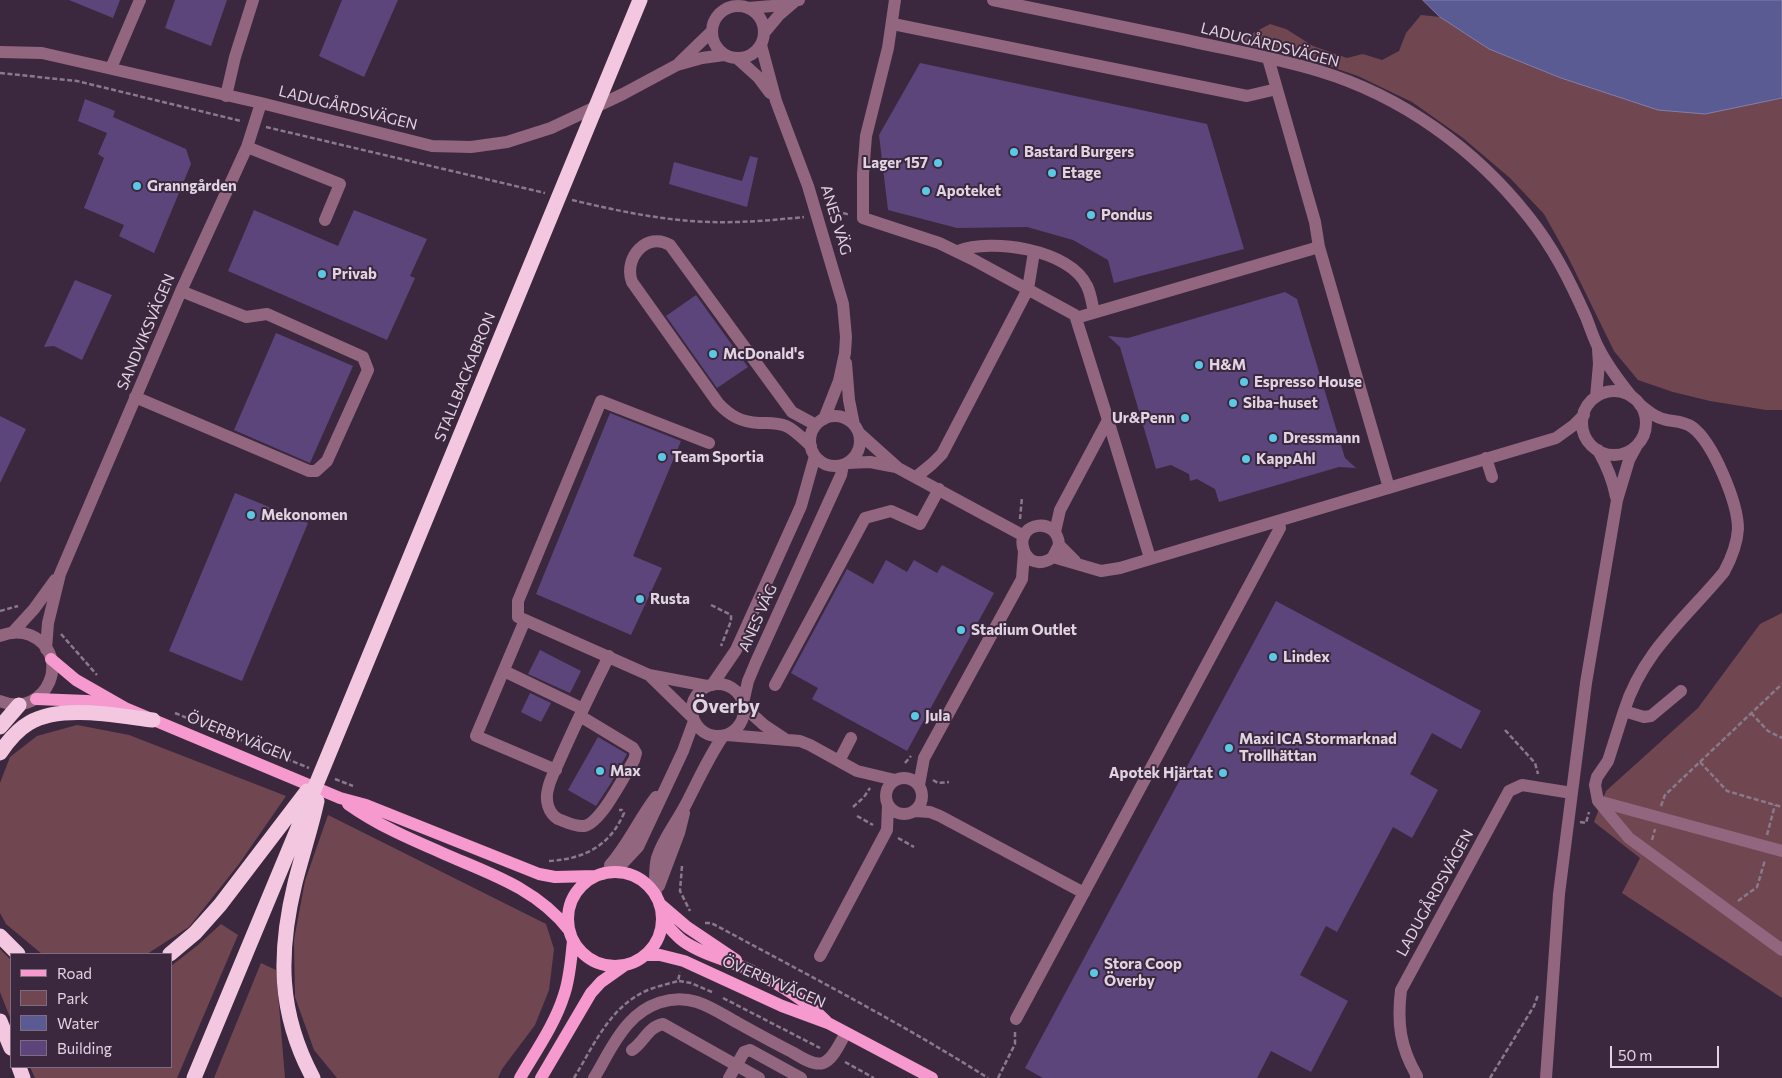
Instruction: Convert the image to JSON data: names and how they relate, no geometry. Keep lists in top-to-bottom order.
{
  "streets": {
    "highway": ["STALLBACKABRON"],
    "main road": ["ÖVERBYVÄGEN"],
    "street": ["LADUGÅRDSVÄGEN", "ANES VÄG", "SANDVIKSVÄGEN"]
  },
  "crossings": [
    ["LADUGÅRDSVÄGEN", "ANES VÄG"],
    ["LADUGÅRDSVÄGEN", "SANDVIKSVÄGEN"],
    ["SANDVIKSVÄGEN", "ÖVERBYVÄGEN"]
  ],
  "districts": ["Överby"],
  "places": [
    "Bastard Burgers",
    "Lager 157",
    "Etage",
    "Granngården",
    "Apoteket",
    "Pondus",
    "Privab",
    "McDonald's",
    "H&M",
    "Espresso House",
    "Siba-huset",
    "Ur&Penn",
    "Dressmann",
    "Team Sportia",
    "KappAhl",
    "Mekonomen",
    "Rusta",
    "Stadium Outlet",
    "Lindex",
    "Jula",
    "Maxi ICA Stormarknad Trollhättan",
    "Max",
    "Apotek Hjärtat",
    "Stora Coop Överby"
  ],
  "legend": [
    "Road",
    "Park",
    "Water",
    "Building"
  ],
  "scale_bar": "50 m"
}
